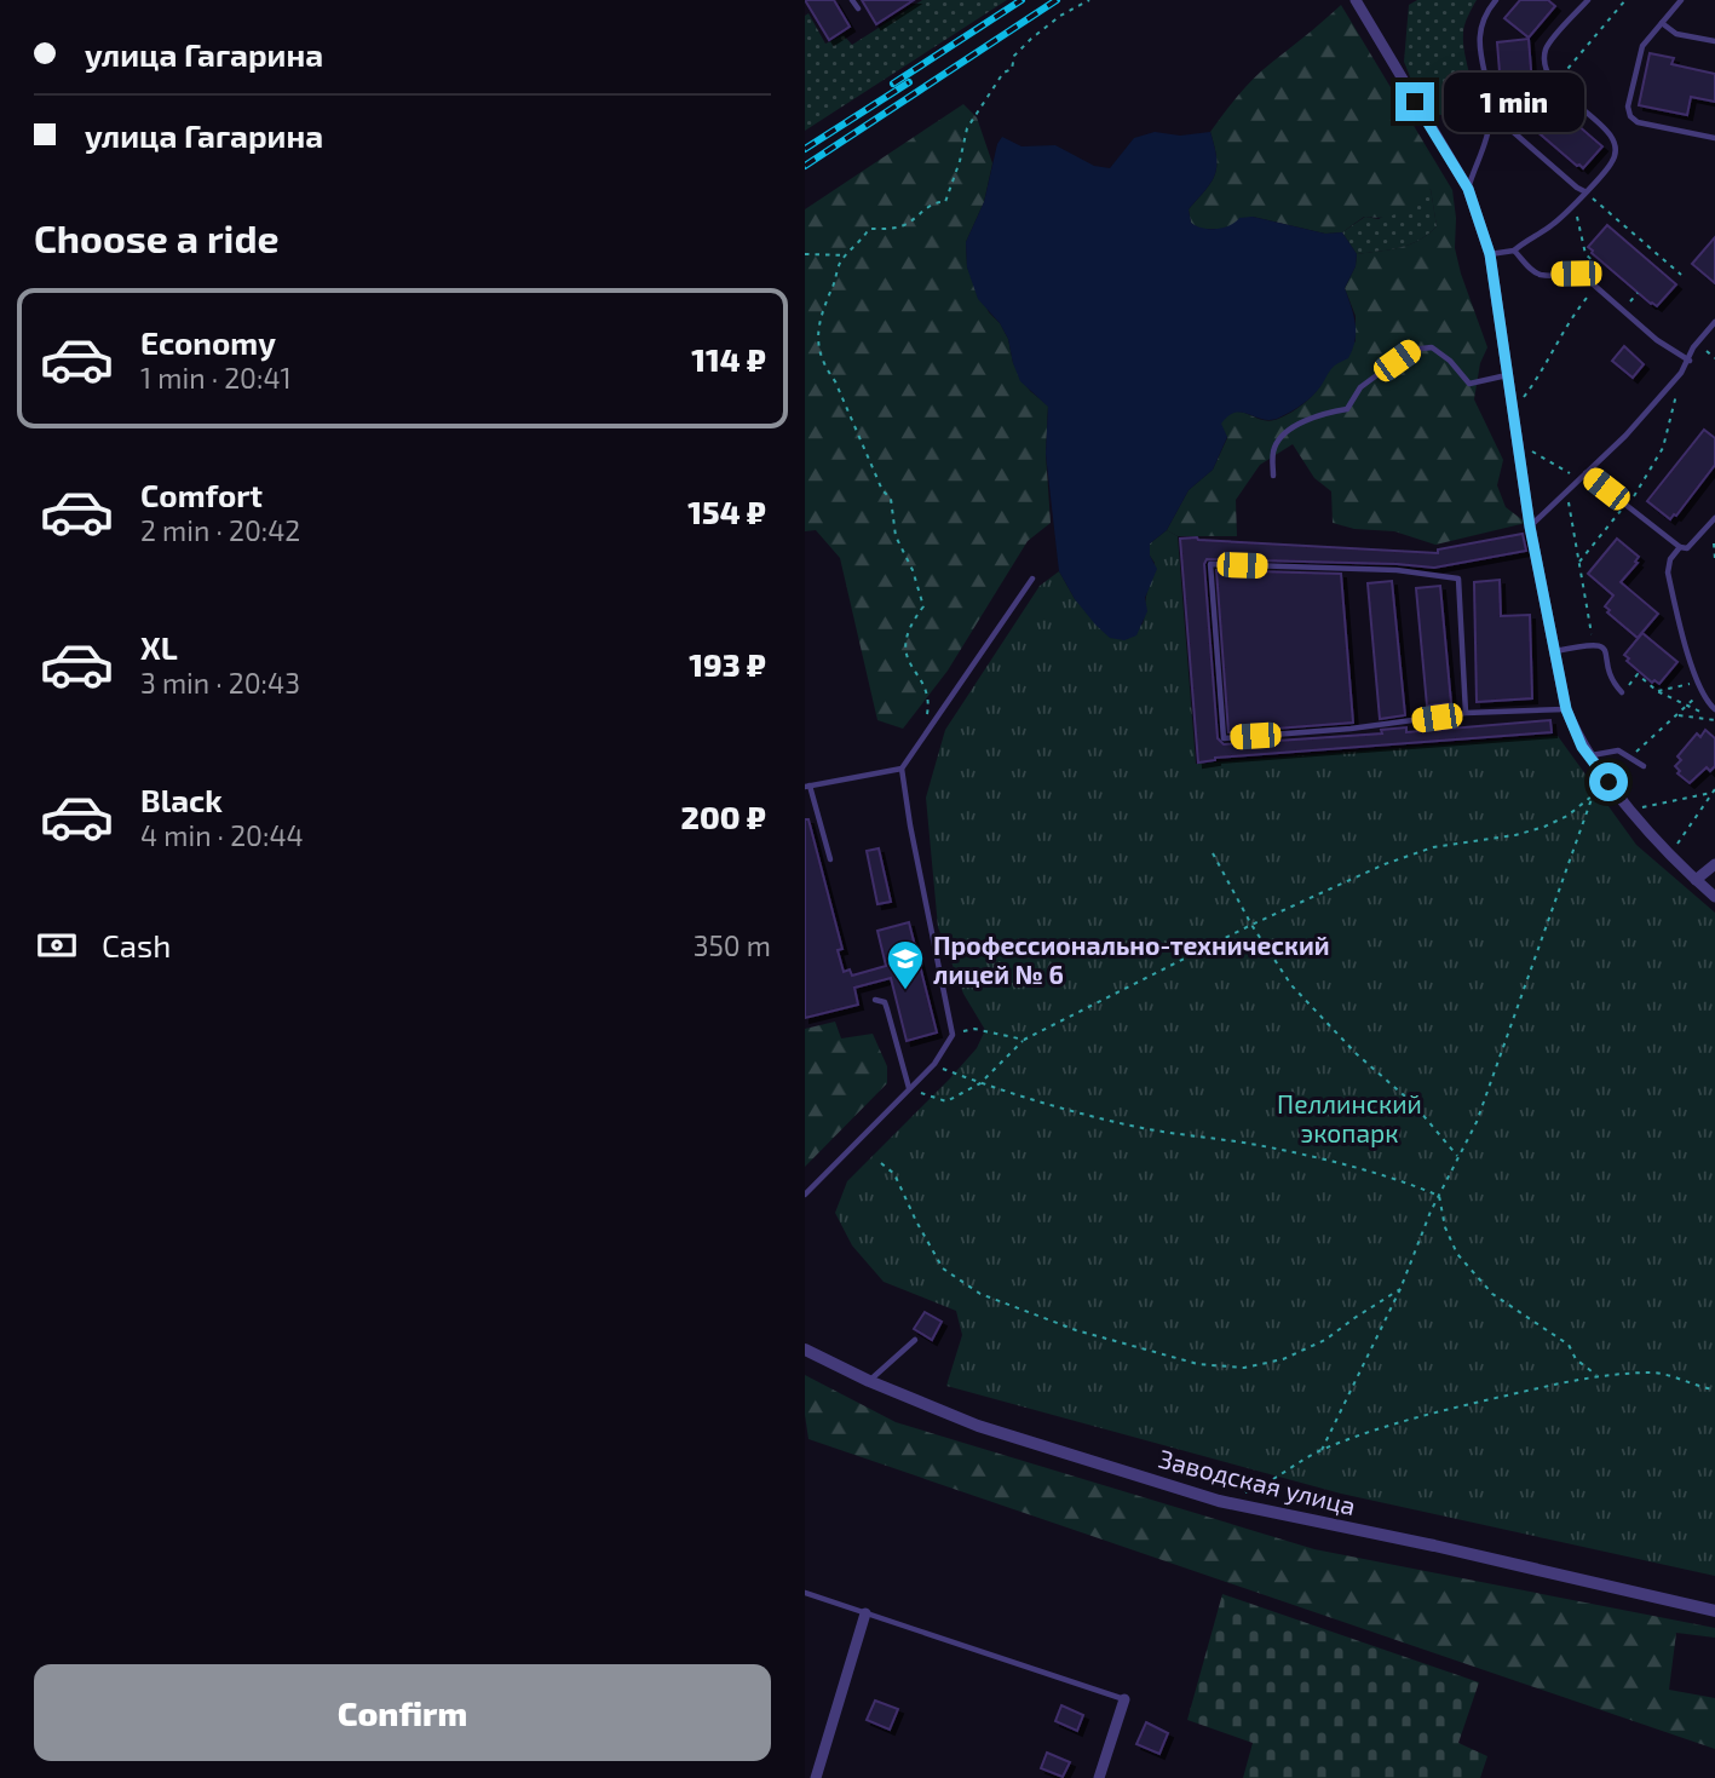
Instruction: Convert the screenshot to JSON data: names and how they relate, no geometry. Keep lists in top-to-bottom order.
{
  "streets": {
    "street": ["Заводская улица"]
  },
  "parks": ["Пеллинский экопарк"],
  "places": {
    "school or university": ["Профессионально-технический лицей № 6"]
  },
  "page": {
    "banner": ["улица Гагарина", "улица Гагарина"],
    "bubble": "1 min",
    "heading": "Choose a ride",
    "list": [
      {
        "name": "Economy",
        "note": "1 min · 20:41",
        "value": "114 ₽"
      },
      {
        "name": "Comfort",
        "note": "2 min · 20:42",
        "value": "154 ₽"
      },
      {
        "name": "XL",
        "note": "3 min · 20:43",
        "value": "193 ₽"
      },
      {
        "name": "Black",
        "note": "4 min · 20:44",
        "value": "200 ₽"
      }
    ],
    "pay": ["Cash", "350 m"],
    "buttons": "Confirm"
  }
}
